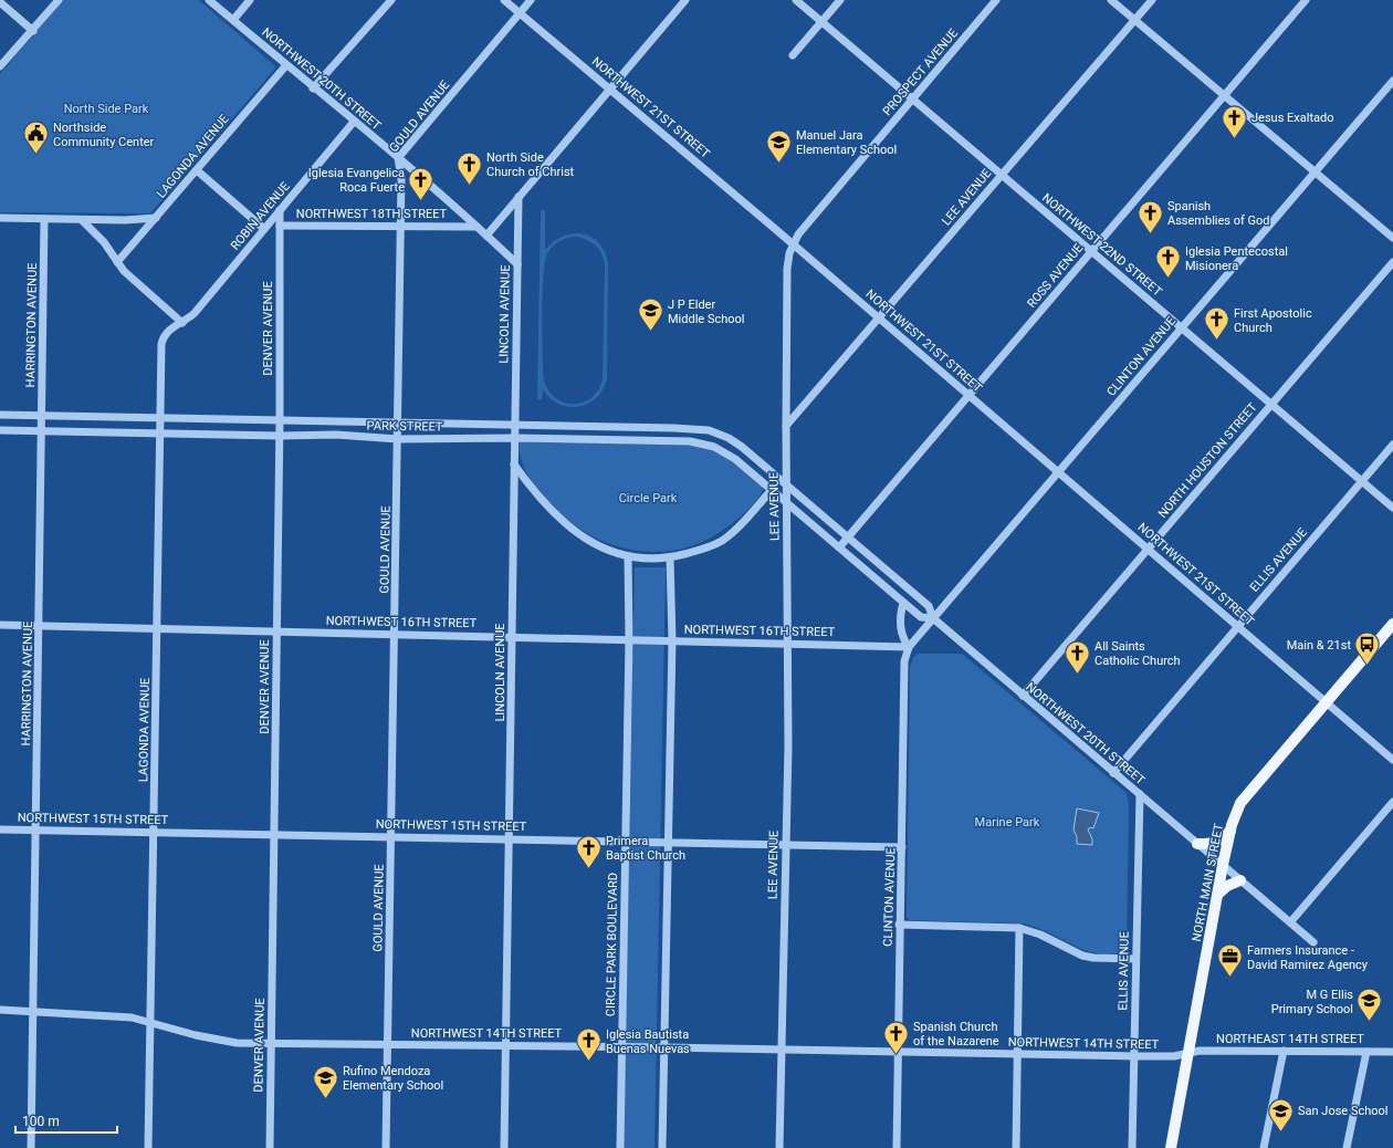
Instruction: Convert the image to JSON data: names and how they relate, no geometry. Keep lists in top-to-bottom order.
{
  "streets": {
    "main road": ["NORTH MAIN STREET"],
    "street": [
      "PROSPECT AVENUE",
      "NORTHWEST 20TH STREET",
      "NORTHWEST 21ST STREET",
      "GOULD AVENUE",
      "LAGONDA AVENUE",
      "LEE AVENUE",
      "NORTHWEST 18TH STREET",
      "ROBIN AVENUE",
      "NORTHWEST 22ND STREET",
      "ROSS AVENUE",
      "LINCOLN AVENUE",
      "HARRINGTON AVENUE",
      "DENVER AVENUE",
      "CLINTON AVENUE",
      "PARK STREET",
      "NORTH HOUSTON STREET",
      "ELLIS AVENUE",
      "NORTHWEST 16TH STREET",
      "NORTHWEST 15TH STREET",
      "CIRCLE PARK BOULEVARD",
      "NORTHWEST 14TH STREET",
      "NORTHEAST 14TH STREET"
    ]
  },
  "crossings": [
    ["PROSPECT AVENUE", "NORTHWEST 21ST STREET"],
    ["PROSPECT AVENUE", "LEE AVENUE"],
    ["PROSPECT AVENUE", "NORTHWEST 22ND STREET"],
    ["NORTHWEST 20TH STREET", "GOULD AVENUE"],
    ["NORTHWEST 20TH STREET", "LAGONDA AVENUE"],
    ["NORTHWEST 20TH STREET", "LEE AVENUE"],
    ["NORTHWEST 20TH STREET", "NORTHWEST 18TH STREET"],
    ["NORTHWEST 20TH STREET", "ROBIN AVENUE"],
    ["NORTHWEST 20TH STREET", "ROSS AVENUE"],
    ["NORTHWEST 20TH STREET", "LINCOLN AVENUE"],
    ["NORTHWEST 20TH STREET", "CLINTON AVENUE"],
    ["NORTHWEST 20TH STREET", "PARK STREET"],
    ["NORTHWEST 20TH STREET", "NORTH HOUSTON STREET"],
    ["NORTHWEST 20TH STREET", "ELLIS AVENUE"],
    ["NORTHWEST 20TH STREET", "NORTH MAIN STREET"],
    ["NORTHWEST 21ST STREET", "GOULD AVENUE"],
    ["NORTHWEST 21ST STREET", "LEE AVENUE"],
    ["NORTHWEST 21ST STREET", "ROSS AVENUE"],
    ["NORTHWEST 21ST STREET", "CLINTON AVENUE"],
    ["NORTHWEST 21ST STREET", "NORTH HOUSTON STREET"],
    ["NORTHWEST 21ST STREET", "ELLIS AVENUE"],
    ["NORTHWEST 21ST STREET", "NORTH MAIN STREET"],
    ["GOULD AVENUE", "NORTHWEST 18TH STREET"],
    ["GOULD AVENUE", "PARK STREET"],
    ["GOULD AVENUE", "NORTHWEST 16TH STREET"],
    ["GOULD AVENUE", "NORTHWEST 15TH STREET"],
    ["GOULD AVENUE", "NORTHWEST 14TH STREET"],
    ["LAGONDA AVENUE", "ROBIN AVENUE"],
    ["LAGONDA AVENUE", "PARK STREET"],
    ["LAGONDA AVENUE", "NORTHWEST 16TH STREET"],
    ["LAGONDA AVENUE", "NORTHWEST 15TH STREET"],
    ["LAGONDA AVENUE", "NORTHWEST 14TH STREET"],
    ["LEE AVENUE", "NORTHWEST 22ND STREET"],
    ["LEE AVENUE", "PARK STREET"],
    ["LEE AVENUE", "NORTHWEST 16TH STREET"],
    ["LEE AVENUE", "NORTHWEST 15TH STREET"],
    ["LEE AVENUE", "NORTHWEST 14TH STREET"],
    ["NORTHWEST 18TH STREET", "ROBIN AVENUE"],
    ["NORTHWEST 18TH STREET", "DENVER AVENUE"],
    ["NORTHWEST 22ND STREET", "ROSS AVENUE"],
    ["NORTHWEST 22ND STREET", "CLINTON AVENUE"],
    ["NORTHWEST 22ND STREET", "NORTH HOUSTON STREET"],
    ["NORTHWEST 22ND STREET", "ELLIS AVENUE"],
    ["LINCOLN AVENUE", "PARK STREET"],
    ["LINCOLN AVENUE", "NORTHWEST 16TH STREET"],
    ["LINCOLN AVENUE", "NORTHWEST 15TH STREET"],
    ["LINCOLN AVENUE", "NORTHWEST 14TH STREET"],
    ["HARRINGTON AVENUE", "PARK STREET"],
    ["HARRINGTON AVENUE", "NORTHWEST 16TH STREET"],
    ["HARRINGTON AVENUE", "NORTHWEST 15TH STREET"],
    ["HARRINGTON AVENUE", "NORTHWEST 14TH STREET"],
    ["DENVER AVENUE", "PARK STREET"],
    ["DENVER AVENUE", "NORTHWEST 16TH STREET"],
    ["DENVER AVENUE", "NORTHWEST 15TH STREET"],
    ["DENVER AVENUE", "NORTHWEST 14TH STREET"],
    ["CLINTON AVENUE", "NORTHWEST 16TH STREET"],
    ["CLINTON AVENUE", "NORTHWEST 15TH STREET"],
    ["CLINTON AVENUE", "NORTHWEST 14TH STREET"],
    ["ELLIS AVENUE", "NORTHWEST 14TH STREET"],
    ["NORTHWEST 16TH STREET", "CIRCLE PARK BOULEVARD"],
    ["NORTHWEST 15TH STREET", "CIRCLE PARK BOULEVARD"],
    ["NORTH MAIN STREET", "NORTHWEST 14TH STREET"],
    ["NORTH MAIN STREET", "NORTHEAST 14TH STREET"],
    ["CIRCLE PARK BOULEVARD", "NORTHWEST 14TH STREET"],
    ["NORTHWEST 14TH STREET", "NORTHEAST 14TH STREET"]
  ],
  "parks": ["North Side Park", "Circle Park", "Marine Park"],
  "places": {
    "church": [
      "Jesus Exaltado",
      "North Side Church of Christ",
      "Iglesia Evangelica Roca Fuerte",
      "Spanish Assemblies of God",
      "Iglesia Pentecostal Misionera",
      "First Apostolic Church",
      "All Saints Catholic Church",
      "Primera Baptist Church",
      "Spanish Church of the Nazarene",
      "Iglesia Bautista Buenas Nuevas"
    ],
    "public building": ["Northside Community Center"],
    "school or university": [
      "Manuel Jara Elementary School",
      "J P Elder Middle School",
      "M G Ellis Primary School",
      "Rufino Mendoza Elementary School",
      "San Jose School"
    ],
    "bus stop": ["Main & 21st"],
    "office": ["Farmers Insurance - David Ramirez Agency"]
  },
  "scale_bar": "100 m"
}
